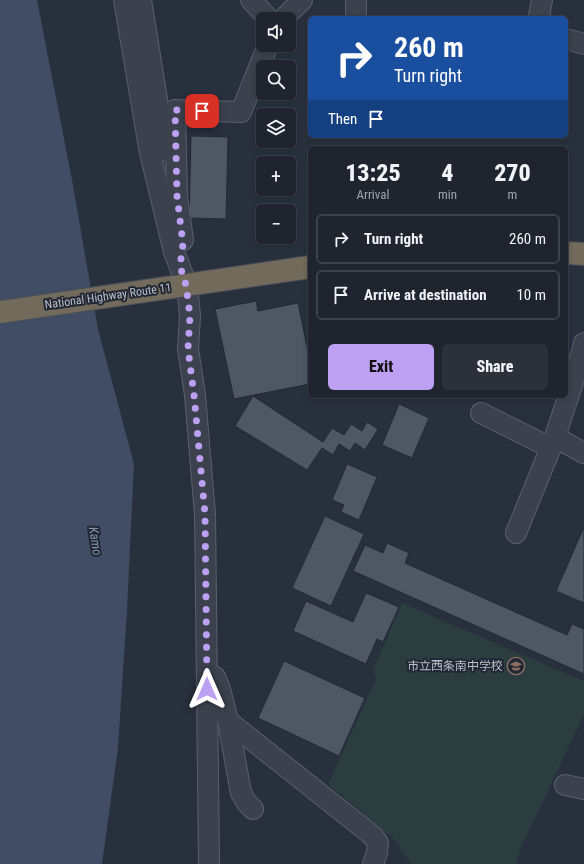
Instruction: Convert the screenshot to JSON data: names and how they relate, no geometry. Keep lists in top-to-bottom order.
{
  "streets": {
    "highway": ["National Highway Route 11"]
  },
  "water": ["Kamo"],
  "places": {
    "school or university": ["市立西条南中学校"]
  },
  "page": {
    "map_buttons": ["+", "−"],
    "turn": ["260 m", "Turn right"],
    "then": "Then",
    "eta": [
      "13:25",
      "Arrival",
      "4",
      "min",
      "270",
      "m"
    ],
    "list": [
      {
        "name": "Turn right",
        "value": "260 m"
      },
      {
        "name": "Arrive at destination",
        "value": "10 m"
      }
    ],
    "buttons": ["Exit", "Share"]
  }
}
